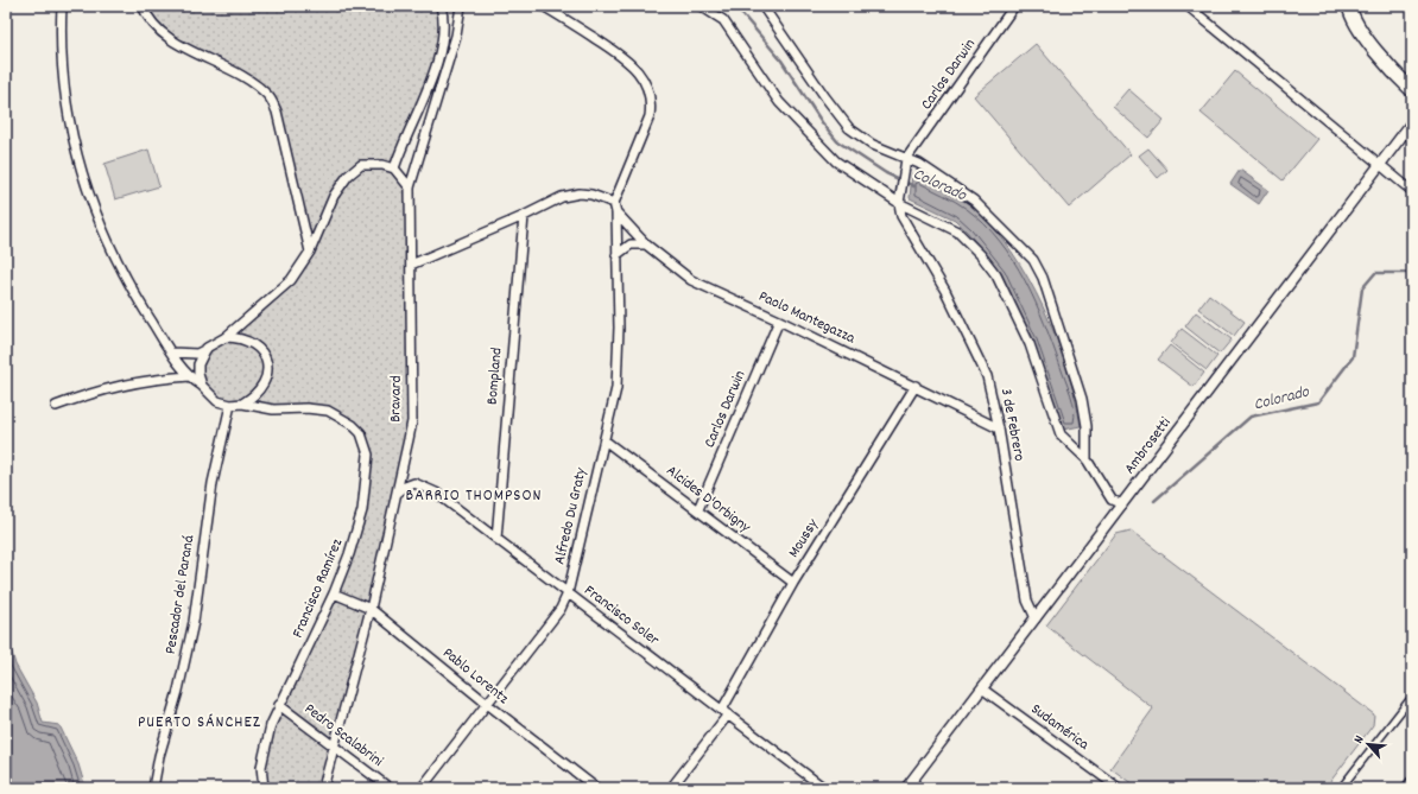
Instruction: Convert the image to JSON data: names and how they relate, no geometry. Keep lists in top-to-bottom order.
{
  "streets": {
    "street": [
      "Carlos Darwin",
      "Paolo Mantegazza",
      "Bompland",
      "Bravard",
      "3 de Febrero",
      "Ambrosetti",
      "Alcides D'Orbigny",
      "Alfredo Du Graty",
      "Moussy",
      "Francisco Ramírez",
      "Pescador del Paraná",
      "Francisco Soler",
      "Pablo Lorentz",
      "Sudamérica",
      "Pedro Scalabrini"
    ]
  },
  "crossings": [
    ["Carlos Darwin", "Paolo Mantegazza"],
    ["Carlos Darwin", "Alcides D'Orbigny"],
    ["Paolo Mantegazza", "3 de Febrero"],
    ["Paolo Mantegazza", "Alfredo Du Graty"],
    ["Paolo Mantegazza", "Moussy"],
    ["Bompland", "Francisco Soler"],
    ["Bravard", "Francisco Soler"],
    ["Bravard", "Pablo Lorentz"],
    ["Bravard", "Pedro Scalabrini"],
    ["3 de Febrero", "Ambrosetti"],
    ["Ambrosetti", "Sudamérica"],
    ["Alcides D'Orbigny", "Alfredo Du Graty"],
    ["Alcides D'Orbigny", "Moussy"],
    ["Alfredo Du Graty", "Francisco Soler"],
    ["Alfredo Du Graty", "Pablo Lorentz"],
    ["Moussy", "Francisco Soler"],
    ["Francisco Ramírez", "Pescador del Paraná"],
    ["Francisco Ramírez", "Pablo Lorentz"],
    ["Francisco Ramírez", "Pedro Scalabrini"]
  ],
  "districts": ["BARRIO THOMPSON", "PUERTO SÁNCHEZ"],
  "water": ["Colorado"],
  "north": "top left"
}
